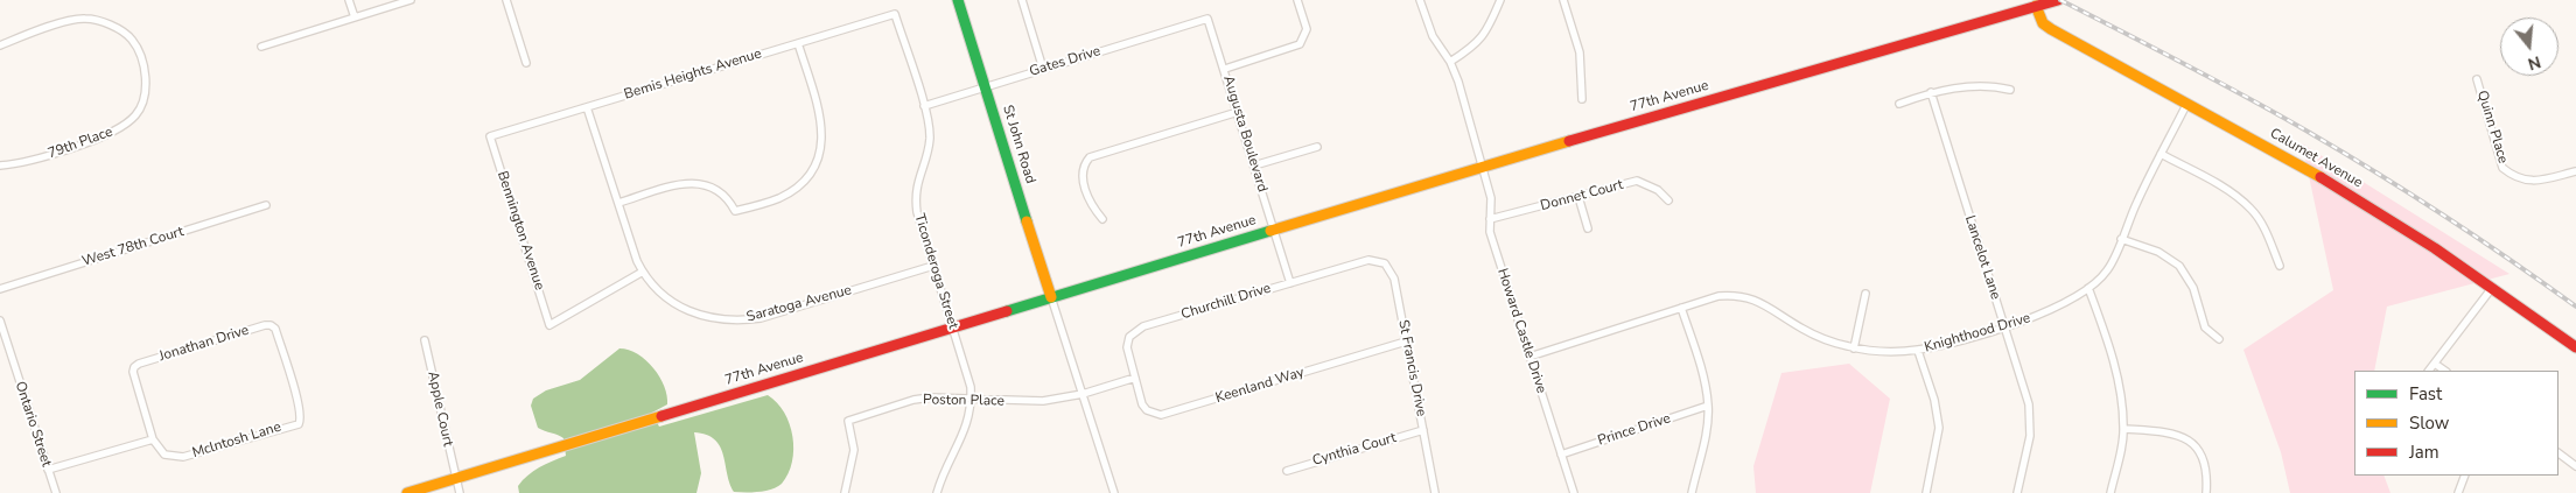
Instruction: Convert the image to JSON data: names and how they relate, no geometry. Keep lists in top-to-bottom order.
{
  "streets": {
    "street": [
      "Gates Drive",
      "Bemis Heights Avenue",
      "77th Avenue",
      "Quinn Place",
      "Augusta Boulevard",
      "79th Place",
      "St John Road",
      "Calumet Avenue",
      "Donnet Court",
      "Bennington Avenue",
      "West 78th Court",
      "Lancelot Lane",
      "Ticonderoga Street",
      "Churchill Drive",
      "Saratoga Avenue",
      "Howard Castle Drive",
      "Knighthood Drive",
      "Jonathan Drive",
      "St Francis Drive",
      "Keenland Way",
      "Poston Place",
      "Apple Court",
      "Ontario Street",
      "Prince Drive",
      "Mclntosh Lane",
      "Cynthia Court"
    ]
  },
  "crossings": [
    ["Gates Drive", "Augusta Boulevard"],
    ["Gates Drive", "St John Road"],
    ["Gates Drive", "Ticonderoga Street"],
    ["Bemis Heights Avenue", "Bennington Avenue"],
    ["Bemis Heights Avenue", "Ticonderoga Street"],
    ["Bemis Heights Avenue", "Saratoga Avenue"],
    ["77th Avenue", "Augusta Boulevard"],
    ["77th Avenue", "St John Road"],
    ["77th Avenue", "Calumet Avenue"],
    ["77th Avenue", "Ticonderoga Street"],
    ["77th Avenue", "Howard Castle Drive"],
    ["77th Avenue", "Apple Court"],
    ["Augusta Boulevard", "Churchill Drive"],
    ["Calumet Avenue", "Knighthood Drive"],
    ["Donnet Court", "Howard Castle Drive"],
    ["Bennington Avenue", "Saratoga Avenue"],
    ["Lancelot Lane", "Knighthood Drive"],
    ["Ticonderoga Street", "Saratoga Avenue"],
    ["Ticonderoga Street", "Poston Place"],
    ["Churchill Drive", "St Francis Drive"],
    ["Churchill Drive", "Keenland Way"],
    ["Churchill Drive", "Poston Place"],
    ["Howard Castle Drive", "Knighthood Drive"],
    ["Howard Castle Drive", "Prince Drive"],
    ["Jonathan Drive", "Mclntosh Lane"],
    ["St Francis Drive", "Keenland Way"],
    ["St Francis Drive", "Cynthia Court"],
    ["Keenland Way", "Poston Place"]
  ],
  "legend": ["Fast", "Slow", "Jam"],
  "north": "bottom"
}
